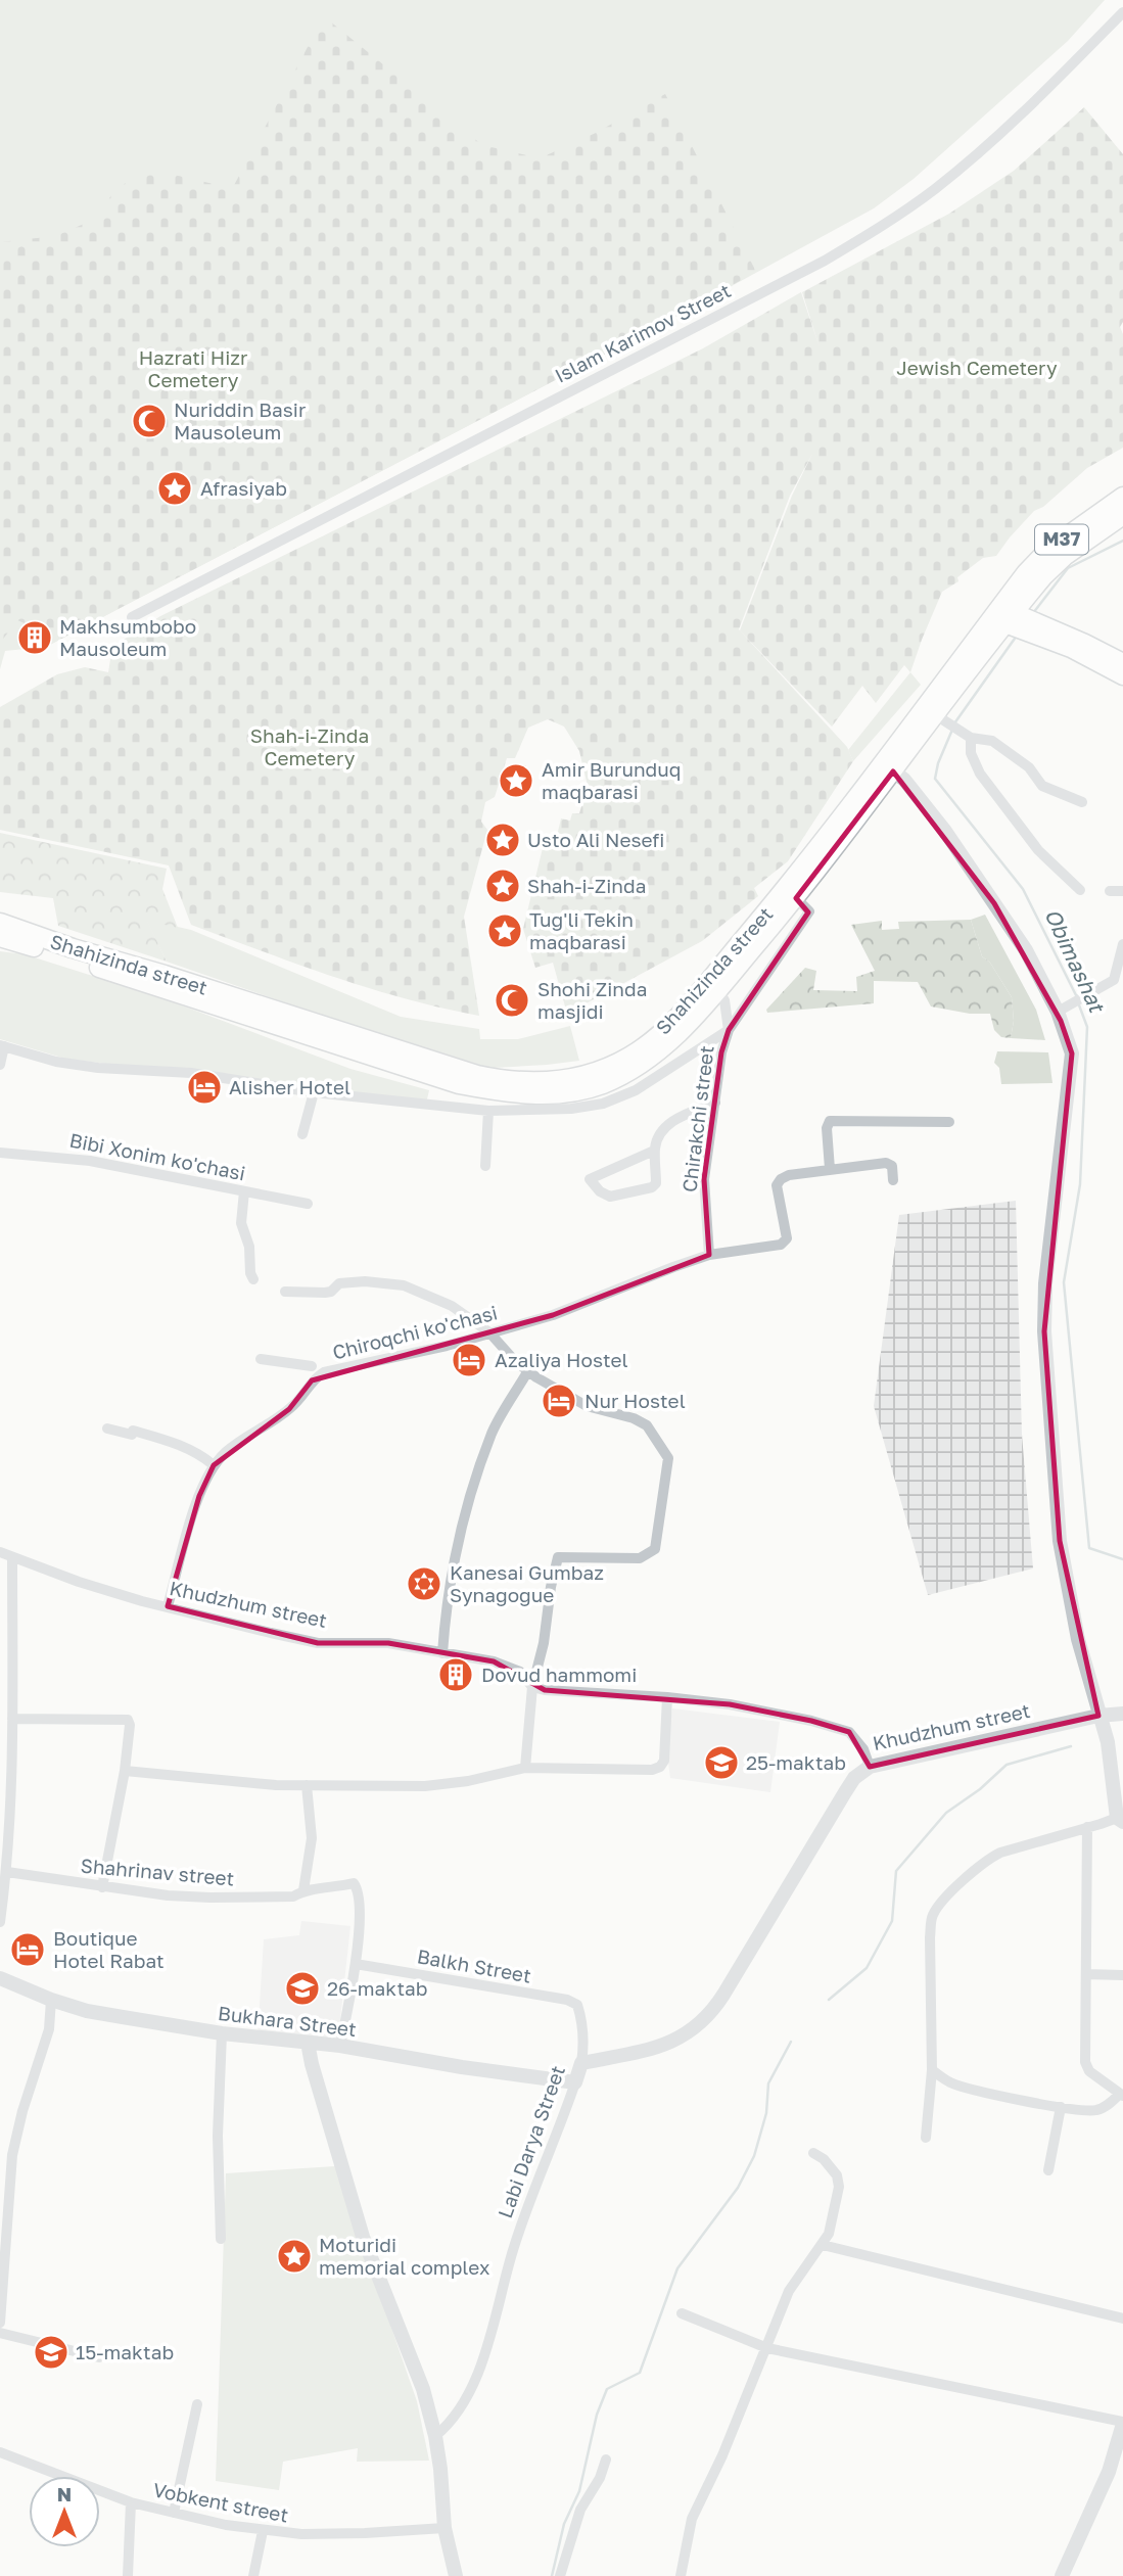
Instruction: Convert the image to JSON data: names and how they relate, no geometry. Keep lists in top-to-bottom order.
{
  "streets": {
    "main road": ["M37", "Shahizinda street"],
    "street": [
      "Islam Karimov Street",
      "Chirakchi street",
      "Bibi Xonim ko'chasi",
      "Chiroqchi ko'chasi",
      "Khudzhum street",
      "Shahrinav street",
      "Balkh Street",
      "Bukhara Street",
      "Labi Darya Street",
      "Vobkent street"
    ]
  },
  "crossings": [
    ["M37", "Shahizinda street"],
    ["Shahizinda street", "Chirakchi street"],
    ["Chirakchi street", "Chiroqchi ko'chasi"],
    ["Chiroqchi ko'chasi", "Khudzhum street"],
    ["Khudzhum street", "Labi Darya Street"],
    ["Shahrinav street", "Balkh Street"],
    ["Shahrinav street", "Bukhara Street"],
    ["Balkh Street", "Labi Darya Street"],
    ["Bukhara Street", "Labi Darya Street"]
  ],
  "water": ["Obimashat"],
  "parks": ["Hazrati Hizr Cemetery", "Jewish Cemetery", "Shah-i-Zinda Cemetery"],
  "places": {
    "mosque": ["Nuriddin Basir Mausoleum", "Shohi Zinda masjidi"],
    "place": [
      "Afrasiyab",
      "Amir Burunduq maqbarasi",
      "Usto Ali Nesefi",
      "Shah-i-Zinda",
      "Tug'li Tekin maqbarasi",
      "Moturidi memorial complex"
    ],
    "building": ["Makhsumbobo Mausoleum", "Dovud hammomi"],
    "hotel": [
      "Alisher Hotel",
      "Azaliya Hostel",
      "Nur Hostel",
      "Boutique Hotel Rabat"
    ],
    "synagogue": ["Kanesai Gumbaz Synagogue"],
    "school or university": ["25-maktab", "26-maktab", "15-maktab"]
  },
  "north": "top"
}
